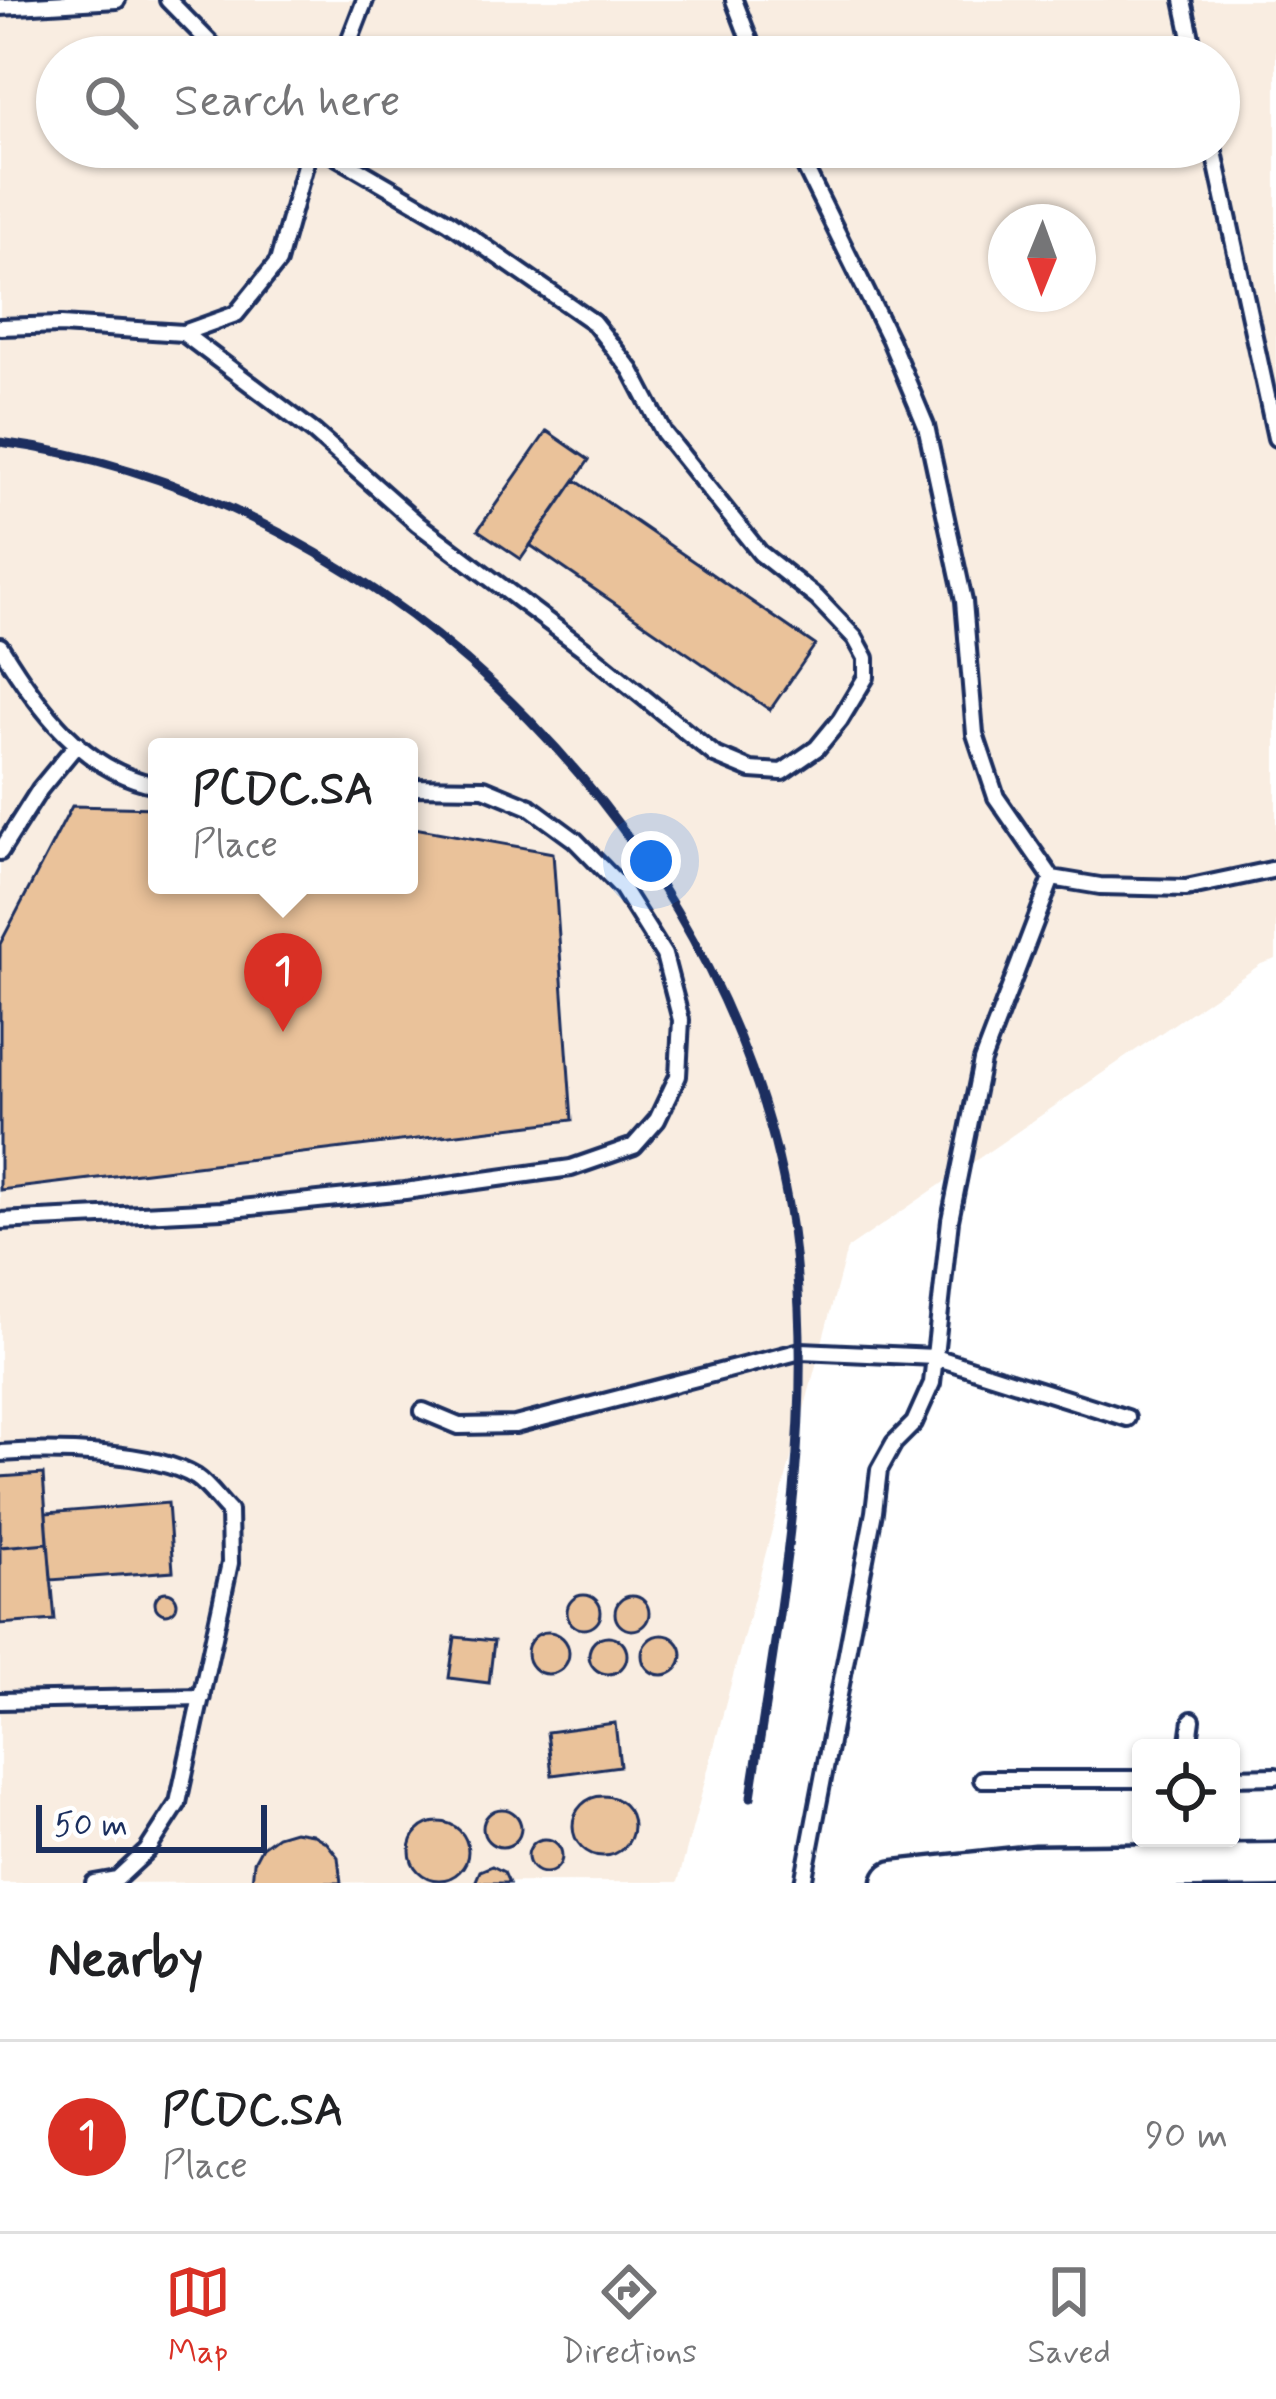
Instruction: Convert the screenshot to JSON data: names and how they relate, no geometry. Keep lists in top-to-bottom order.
{
  "scale_bar": "50 m",
  "north": "bottom",
  "page": {
    "search": "Search here",
    "popup": ["PCDC.SA", "Place"],
    "pins": "1",
    "scale": "50 m",
    "heading": "Nearby",
    "list": [
      {
        "mark": "1",
        "name": "PCDC.SA",
        "note": "Place",
        "value": "90 m"
      }
    ],
    "nav": ["Map", "Directions", "Saved"]
  }
}
